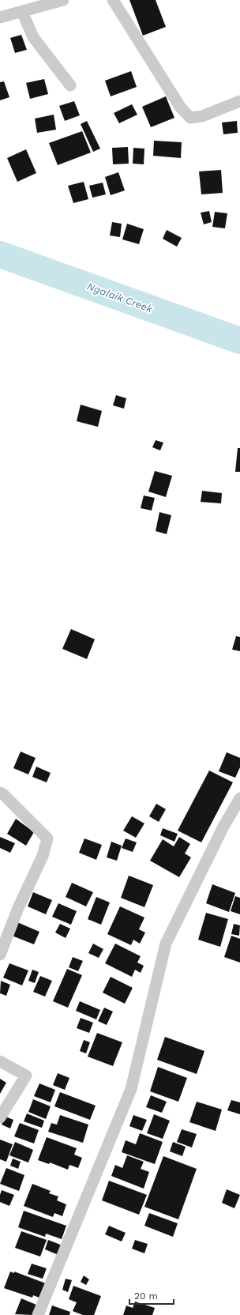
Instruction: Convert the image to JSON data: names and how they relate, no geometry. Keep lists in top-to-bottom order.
{
  "water": ["Ngalaik Creek"],
  "scale_bar": "20 m"
}
